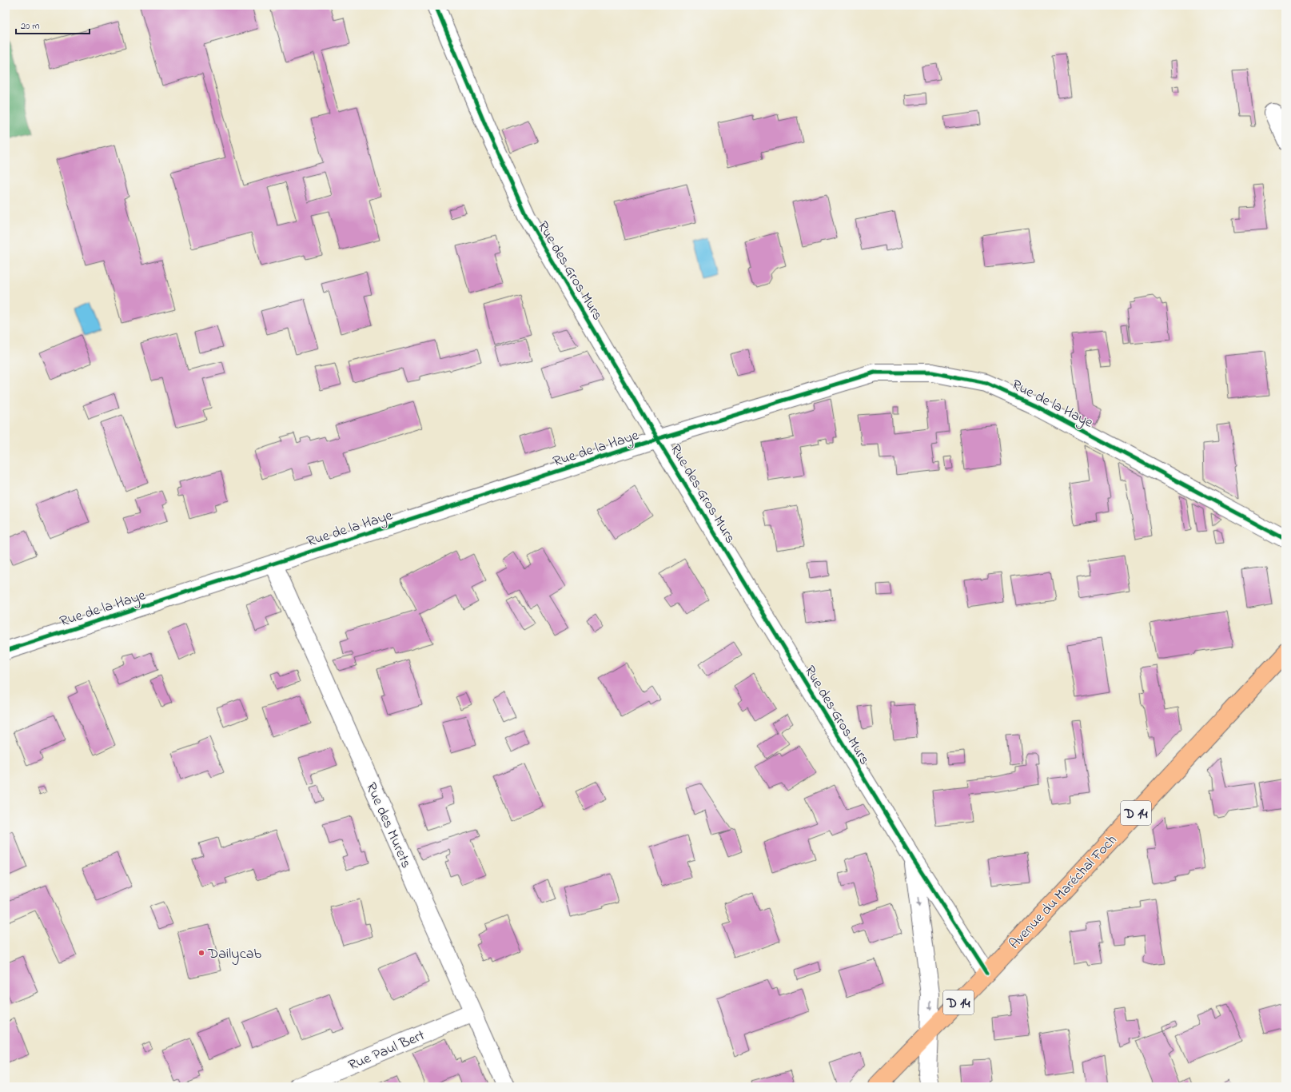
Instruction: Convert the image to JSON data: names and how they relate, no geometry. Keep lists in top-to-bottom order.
{
  "streets": {
    "main road": ["D 14", "Avenue du Maréchal Foch"],
    "street": [
      "Rue des Gros Murs",
      "Rue de la Haye",
      "Rue des Murets",
      "Rue Paul Bert"
    ]
  },
  "crossings": [
    ["Rue des Gros Murs", "Rue de la Haye"],
    ["Rue des Gros Murs", "Avenue du Maréchal Foch"],
    ["Rue de la Haye", "Rue des Murets"],
    ["Rue des Murets", "Rue Paul Bert"]
  ],
  "places": ["Dailycab"],
  "scale_bar": "20 m"
}
